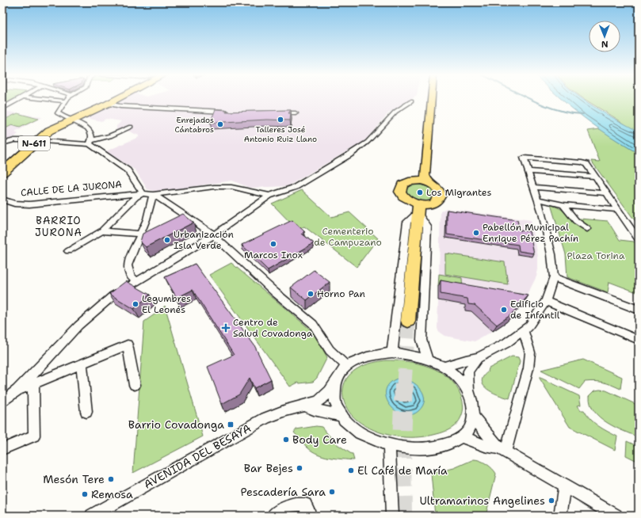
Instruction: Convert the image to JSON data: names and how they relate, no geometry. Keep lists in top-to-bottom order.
{
  "streets": {
    "highway": ["N-611"],
    "street": ["CALLE DE LA JURONA", "AVENIDA DEL BESAYA"]
  },
  "districts": ["BARRIO JURONA"],
  "parks": ["Cementerio de Campuzano", "Plaza Torina"],
  "places": {
    "other": [
      "Talleres José Antonio Ruiz Llano",
      "Enrejados Cántabros",
      "Los Migrantes",
      "Pabellón Municipal Enrique Pérez Pachín",
      "Urbanización Isla Verde",
      "Marcos Inox",
      "Horno Pan",
      "Legumbres El Leonés",
      "Edificio de Infantil",
      "Body Care",
      "Bar Bejes",
      "El Café de María",
      "Mesón Tere",
      "Pescadería Sara",
      "Remosa",
      "Ultramarinos Angelines"
    ],
    "health": ["Centro de Salud Covadonga"],
    "transit": ["Barrio Covadonga"]
  },
  "north": "bottom"
}
